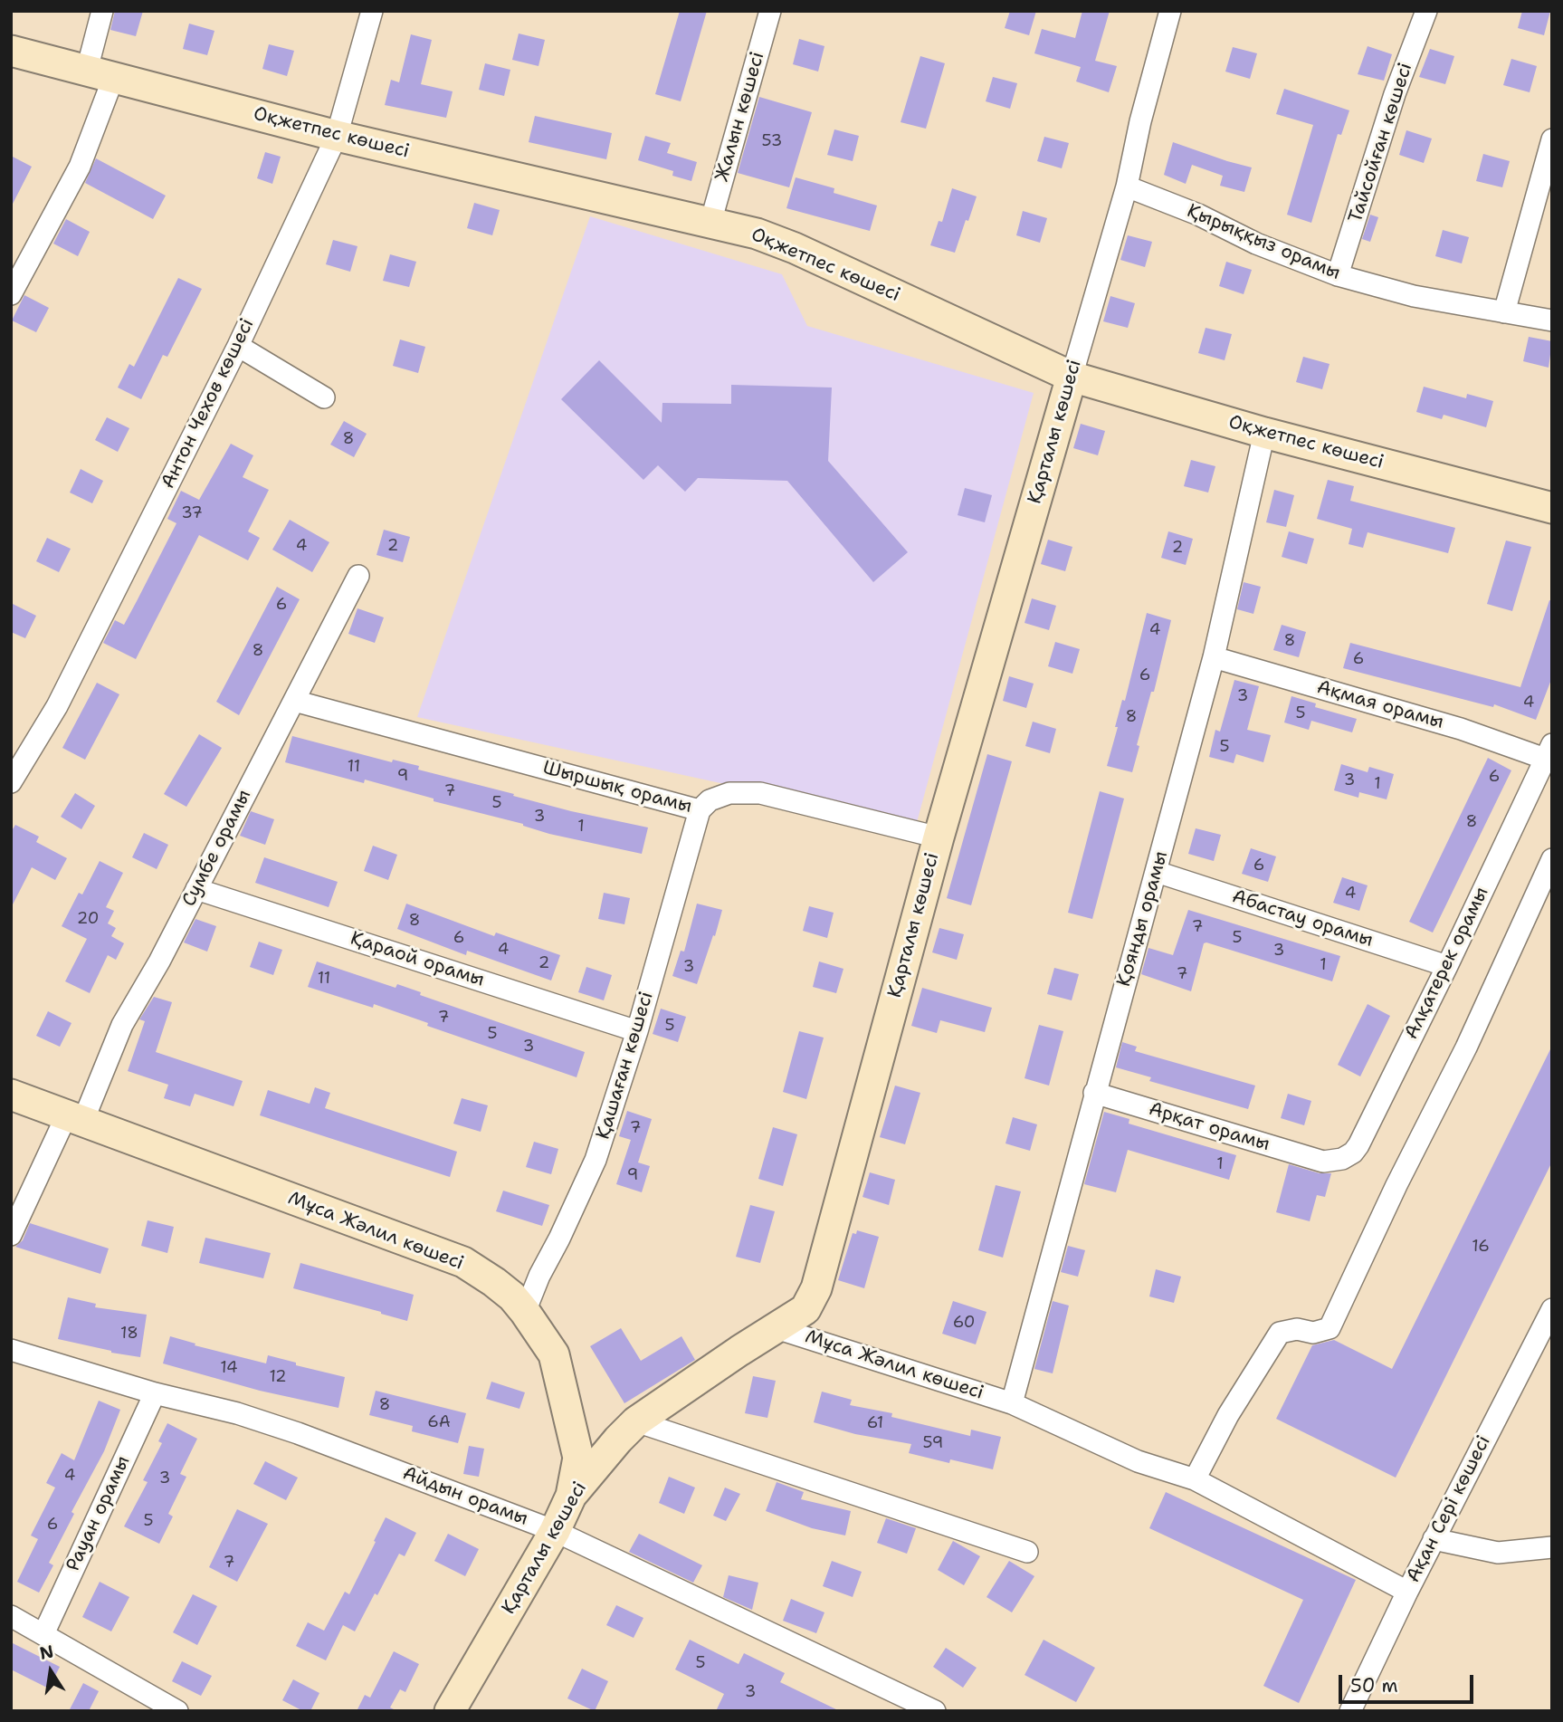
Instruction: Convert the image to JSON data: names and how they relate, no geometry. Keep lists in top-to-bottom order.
{
  "streets": {
    "street": [
      "Жалын көшесі",
      "Оқжетпес көшесі",
      "Тайсойған көшесі",
      "Қырыққыз орамы",
      "Антон Чехов көшесі",
      "Қарталы көшесі",
      "Ақмая орамы",
      "Шыршық орамы",
      "Сумбе орамы",
      "Қоянды орамы",
      "Абастау орамы",
      "Қараой орамы",
      "Алқатерек орамы",
      "Қашаған көшесі",
      "Арқат орамы",
      "Мұса Жәлил көшесі",
      "Айдын орамы",
      "Ақан Сері көшесі",
      "Рауан орамы"
    ]
  },
  "crossings": [
    ["Жалын көшесі", "Оқжетпес көшесі"],
    ["Оқжетпес көшесі", "Антон Чехов көшесі"],
    ["Оқжетпес көшесі", "Қарталы көшесі"],
    ["Оқжетпес көшесі", "Қоянды орамы"],
    ["Тайсойған көшесі", "Қырыққыз орамы"],
    ["Қырыққыз орамы", "Қарталы көшесі"],
    ["Қарталы көшесі", "Шыршық орамы"],
    ["Қарталы көшесі", "Мұса Жәлил көшесі"],
    ["Қарталы көшесі", "Айдын орамы"],
    ["Ақмая орамы", "Қоянды орамы"],
    ["Ақмая орамы", "Алқатерек орамы"],
    ["Шыршық орамы", "Сумбе орамы"],
    ["Шыршық орамы", "Қашаған көшесі"],
    ["Сумбе орамы", "Қараой орамы"],
    ["Сумбе орамы", "Мұса Жәлил көшесі"],
    ["Қоянды орамы", "Абастау орамы"],
    ["Қоянды орамы", "Арқат орамы"],
    ["Қоянды орамы", "Мұса Жәлил көшесі"],
    ["Абастау орамы", "Алқатерек орамы"],
    ["Қараой орамы", "Қашаған көшесі"],
    ["Алқатерек орамы", "Арқат орамы"],
    ["Қашаған көшесі", "Мұса Жәлил көшесі"],
    ["Мұса Жәлил көшесі", "Ақан Сері көшесі"],
    ["Айдын орамы", "Рауан орамы"]
  ],
  "house_numbers": [
    "53",
    "8",
    "37",
    "4",
    "2",
    "2",
    "6",
    "4",
    "8",
    "8",
    "6",
    "6",
    "3",
    "4",
    "5",
    "8",
    "5",
    "11",
    "9",
    "6",
    "3",
    "1",
    "7",
    "5",
    "3",
    "8",
    "1",
    "6",
    "4",
    "20",
    "8",
    "7",
    "6",
    "5",
    "4",
    "3",
    "2",
    "1",
    "3",
    "7",
    "11",
    "7",
    "5",
    "5",
    "3",
    "7",
    "1",
    "9",
    "16",
    "60",
    "18",
    "14",
    "12",
    "8",
    "6А",
    "61",
    "59",
    "4",
    "3",
    "5",
    "6",
    "7",
    "5",
    "3"
  ],
  "scale_bar": "50 m",
  "north": "top"
}
